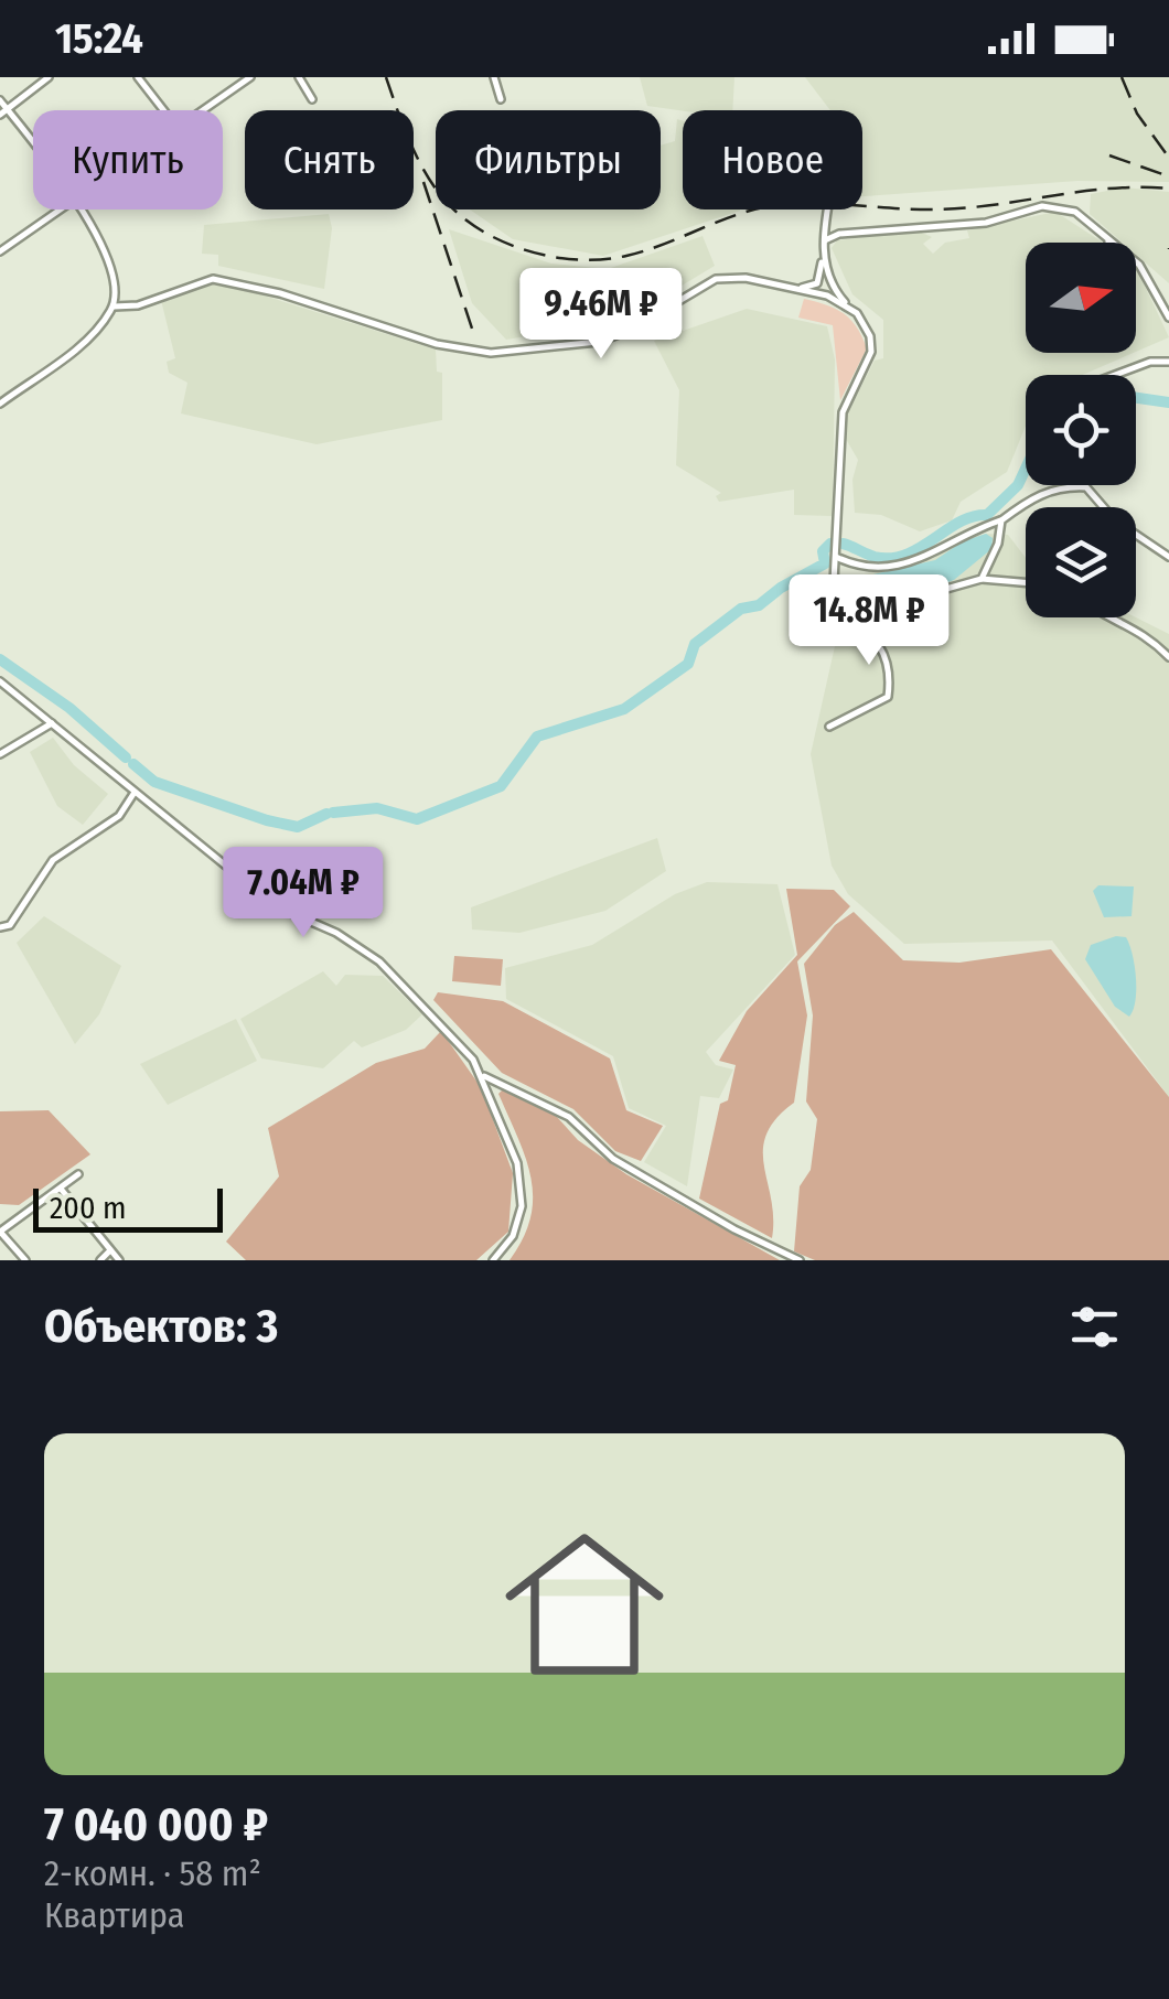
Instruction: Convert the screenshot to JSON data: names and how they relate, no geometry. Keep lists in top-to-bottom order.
{
  "scale_bar": "200 m",
  "north": "right",
  "page": {
    "status": "15:24",
    "chip": [
      "Купить",
      "Снять",
      "Фильтры",
      "Новое"
    ],
    "price": ["9.46M ₽", "14.8M ₽", "7.04M ₽"],
    "scale": "200 m",
    "heading": "Объектов: 3",
    "list": [
      {
        "name": "7 040 000 ₽",
        "note": "2-комн. · 58 m² · Квартира"
      }
    ]
  }
}
